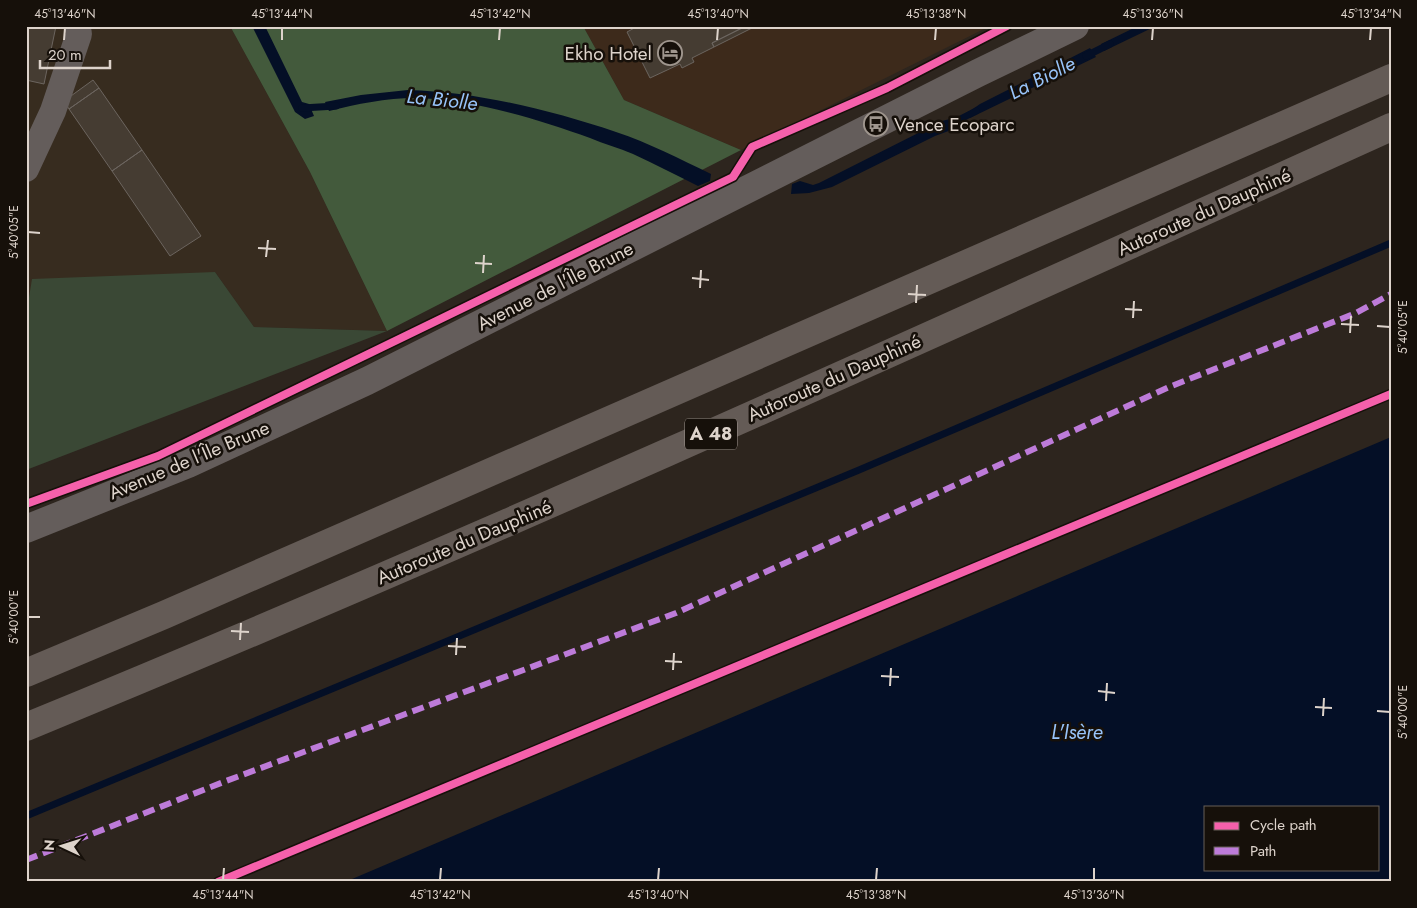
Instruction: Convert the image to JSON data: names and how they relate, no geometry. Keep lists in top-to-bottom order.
{
  "streets": {
    "highway": ["Autoroute du Dauphiné", "A 48"],
    "street": ["Avenue de l'Île Brune"]
  },
  "water": ["La Biolle", "L'Isère"],
  "places": {
    "hotel": ["Ekho Hotel"],
    "bus stop": ["Vence Ecoparc"]
  },
  "legend": ["Cycle path", "Path"],
  "scale_bar": "20 m",
  "north": "left",
  "coordinates": [
    "45°13'46\"N",
    "45°13'44\"N",
    "45°13'42\"N",
    "45°13'40\"N",
    "45°13'38\"N",
    "45°13'36\"N",
    "45°13'34\"N",
    "5°40'05\"E",
    "5°40'00\"E"
  ]
}
